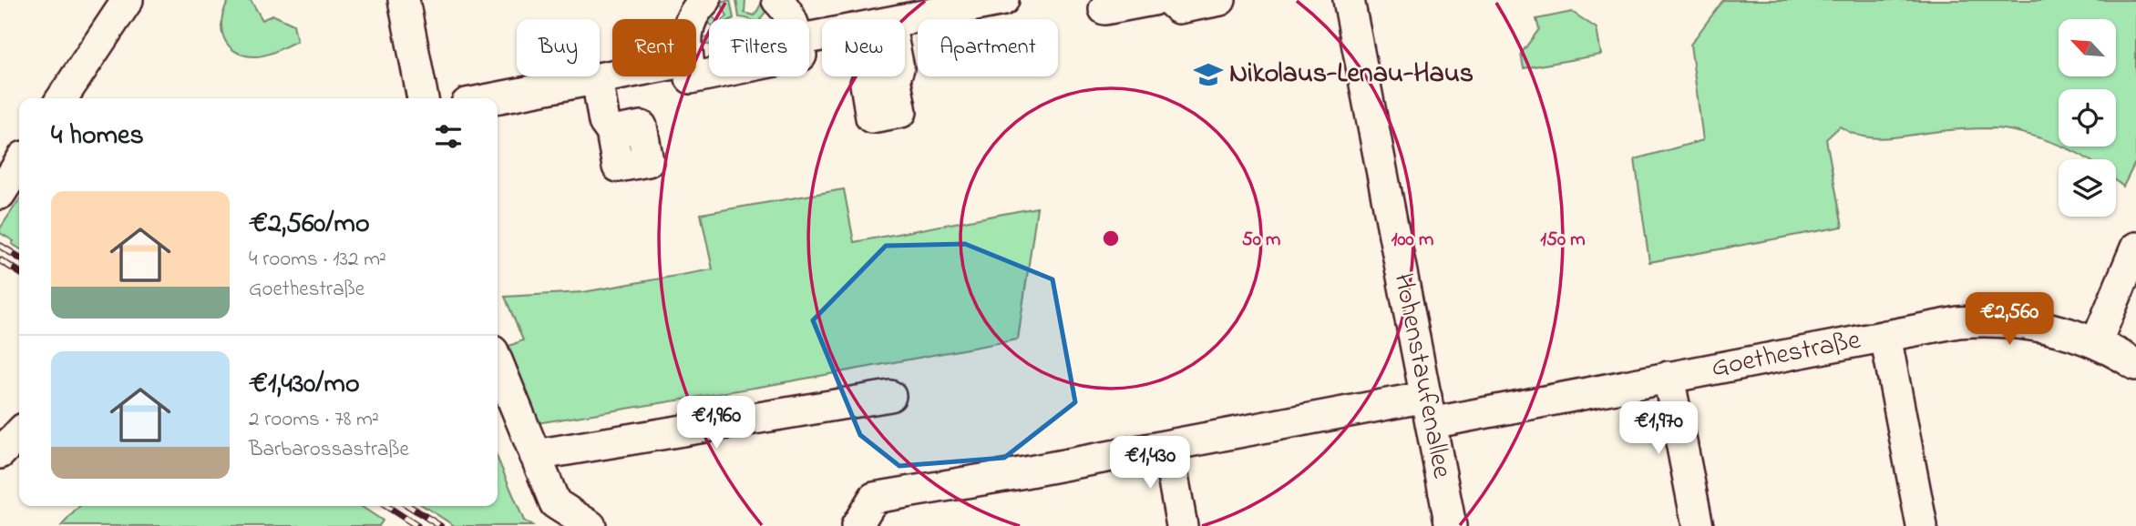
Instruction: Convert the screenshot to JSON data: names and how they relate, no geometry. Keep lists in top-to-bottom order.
{
  "streets": {
    "street": ["Goethestraße", "Hohenstaufenallee"]
  },
  "crossings": [
    ["Goethestraße", "Hohenstaufenallee"]
  ],
  "places": {
    "school or university": ["Nikolaus-Lenau-Haus"]
  },
  "north": "top left",
  "page": {
    "chip": [
      "Buy",
      "Rent",
      "Filters",
      "New",
      "Apartment"
    ],
    "heading": "4 homes",
    "list": [
      {
        "name": "€2,560/mo",
        "note": "4 rooms · 132 m² · Goethestraße"
      },
      {
        "name": "€1,430/mo",
        "note": "2 rooms · 78 m² · Barbarossastraße"
      }
    ],
    "price": [
      "€2,560",
      "€1,960",
      "€1,970",
      "€1,430"
    ]
  },
  "rings": ["50 m", "100 m", "150 m"]
}
